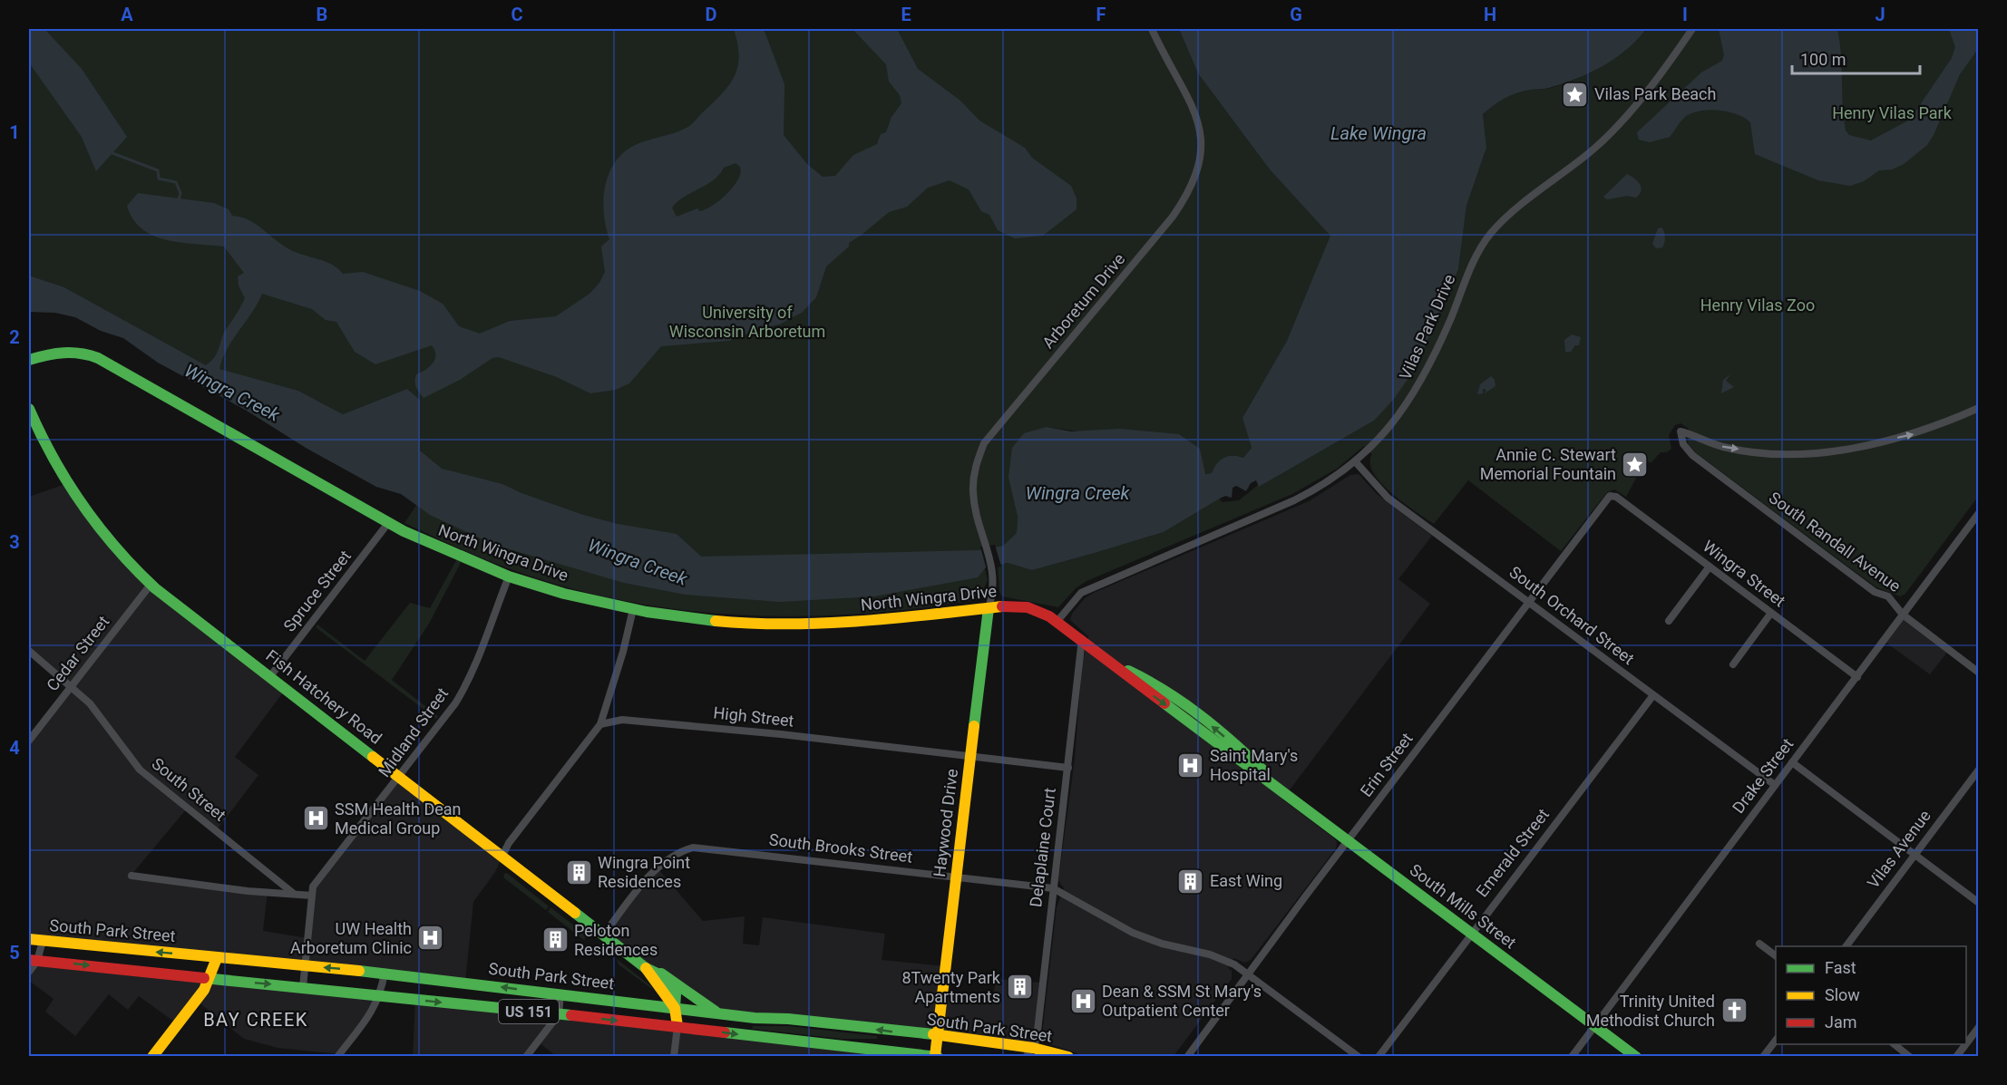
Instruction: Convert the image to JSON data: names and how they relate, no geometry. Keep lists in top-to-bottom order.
{
  "streets": {
    "main road": [
      "North Wingra Drive",
      "Fish Hatchery Road",
      "Haywood Drive",
      "South Mills Street",
      "South Park Street",
      "US 151"
    ],
    "street": [
      "Arboretum Drive",
      "Vilas Park Drive",
      "South Randall Avenue",
      "Wingra Street",
      "Spruce Street",
      "South Orchard Street",
      "Cedar Street",
      "High Street",
      "Midland Street",
      "Erin Street",
      "Drake Street",
      "South Street",
      "Delaplaine Court",
      "South Brooks Street",
      "Vilas Avenue",
      "Emerald Street"
    ]
  },
  "crossings": [
    ["Arboretum Drive", "Haywood Drive"],
    ["Vilas Park Drive", "South Orchard Street"],
    ["Vilas Park Drive", "South Mills Street"],
    ["South Randall Avenue", "Drake Street"],
    ["North Wingra Drive", "Spruce Street"],
    ["North Wingra Drive", "Midland Street"],
    ["North Wingra Drive", "Haywood Drive"],
    ["North Wingra Drive", "South Mills Street"],
    ["Wingra Street", "Erin Street"],
    ["Wingra Street", "Drake Street"],
    ["Spruce Street", "Fish Hatchery Road"],
    ["South Orchard Street", "Erin Street"],
    ["South Orchard Street", "Drake Street"],
    ["South Orchard Street", "Emerald Street"],
    ["Cedar Street", "Fish Hatchery Road"],
    ["Cedar Street", "South Street"],
    ["Fish Hatchery Road", "Midland Street"],
    ["Fish Hatchery Road", "South Brooks Street"],
    ["Fish Hatchery Road", "South Park Street"],
    ["Fish Hatchery Road", "US 151"],
    ["High Street", "Haywood Drive"],
    ["High Street", "Delaplaine Court"],
    ["Midland Street", "South Park Street"],
    ["Midland Street", "US 151"],
    ["Erin Street", "South Brooks Street"],
    ["Erin Street", "South Mills Street"],
    ["Drake Street", "South Mills Street"],
    ["Haywood Drive", "South Brooks Street"],
    ["Haywood Drive", "South Park Street"],
    ["Haywood Drive", "US 151"],
    ["Delaplaine Court", "South Brooks Street"],
    ["Delaplaine Court", "South Mills Street"],
    ["Delaplaine Court", "South Park Street"],
    ["Emerald Street", "South Mills Street"]
  ],
  "districts": ["BAY CREEK"],
  "water": ["Lake Wingra", "Wingra Creek"],
  "parks": ["Henry Vilas Park", "Henry Vilas Zoo", "University of Wisconsin Arboretum"],
  "places": {
    "place": ["Vilas Park Beach", "Annie C. Stewart Memorial Fountain"],
    "hospital": [
      "Saint Mary's Hospital",
      "SSM Health Dean Medical Group",
      "UW Health Arboretum Clinic",
      "Dean & SSM St Mary's Outpatient Center"
    ],
    "building": [
      "Wingra Point Residences",
      "East Wing",
      "Peloton Residences",
      "8Twenty Park Apartments"
    ],
    "church": ["Trinity United Methodist Church"]
  },
  "legend": ["Fast", "Slow", "Jam"],
  "scale_bar": "100 m",
  "grid": {
    "columns": [
      "A",
      "B",
      "C",
      "D",
      "E",
      "F",
      "G",
      "H",
      "I",
      "J"
    ],
    "rows": [
      "1",
      "2",
      "3",
      "4",
      "5"
    ]
  }
}
